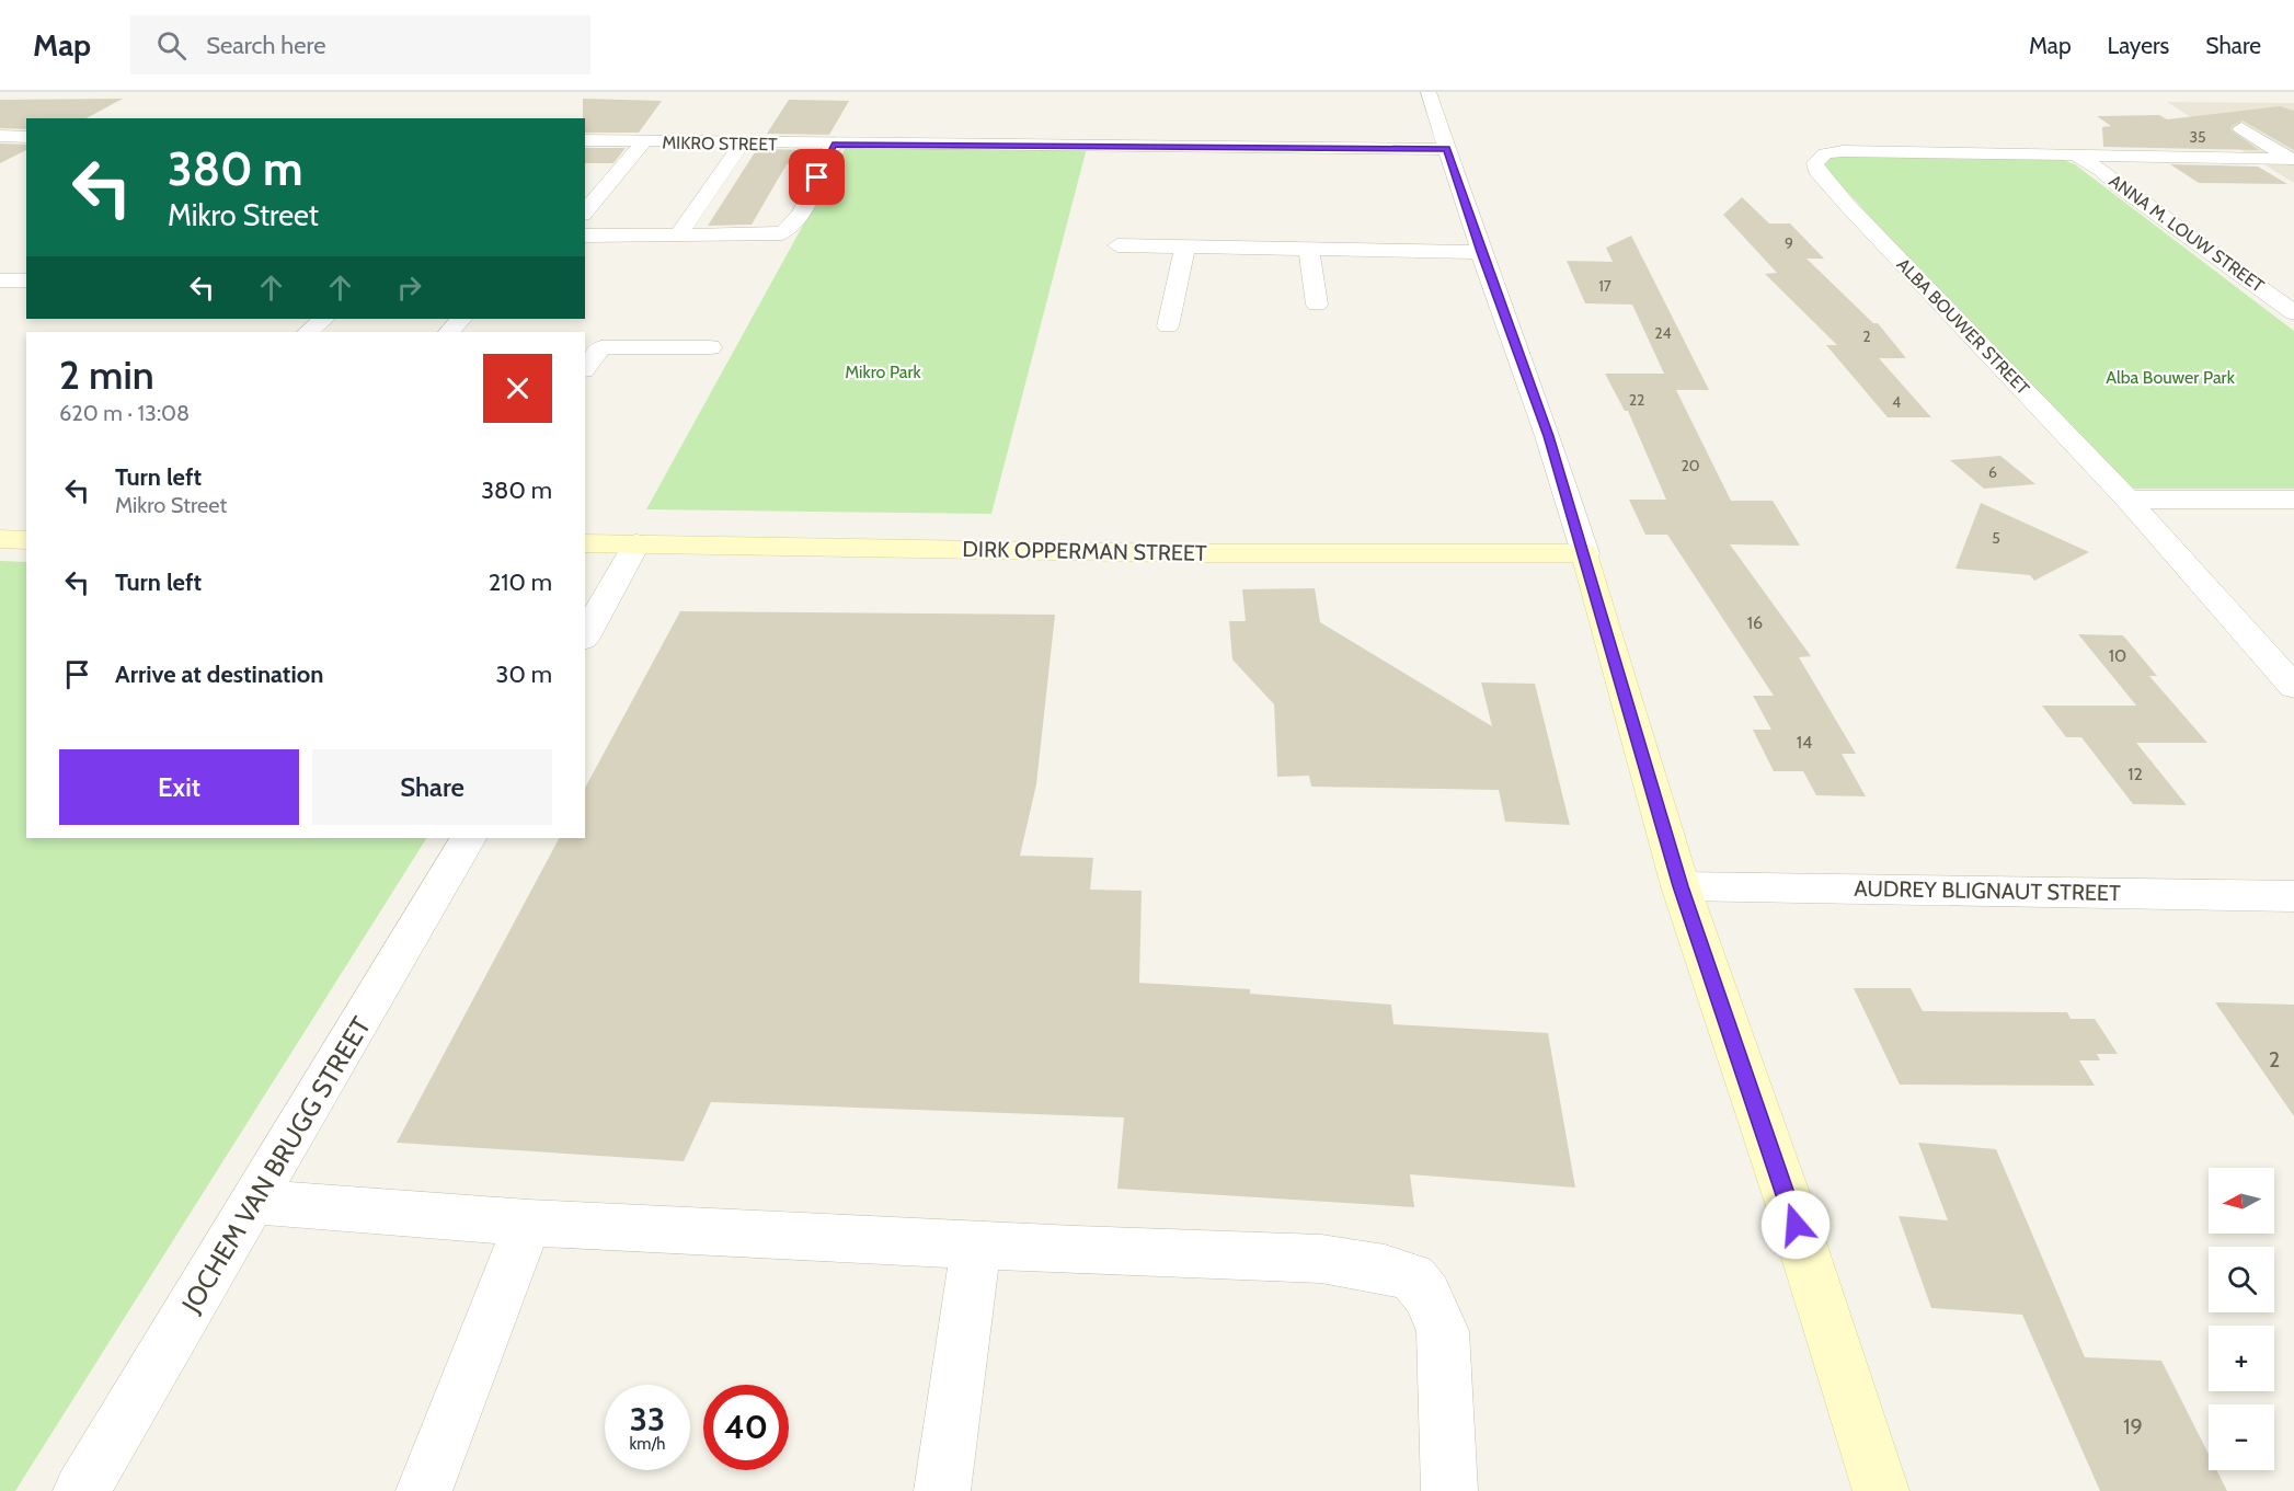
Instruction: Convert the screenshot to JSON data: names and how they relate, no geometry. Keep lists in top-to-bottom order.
{
  "streets": {
    "street": [
      "MIKRO STREET",
      "ANNA M. LOUW STREET",
      "ALBA BOUWER STREET",
      "DIRK OPPERMAN STREET",
      "AUDREY BLIGNAUT STREET",
      "JOCHEM VAN BRUGG STREET"
    ]
  },
  "crossings": [
    ["ANNA M. LOUW STREET", "ALBA BOUWER STREET"]
  ],
  "parks": ["Mikro Park", "Alba Bouwer Park"],
  "house_numbers": [
    "35",
    "9",
    "17",
    "24",
    "2",
    "22",
    "4",
    "20",
    "6",
    "5",
    "16",
    "10",
    "14",
    "12",
    "2",
    "19"
  ],
  "north": "left",
  "page": {
    "header": "Map",
    "search": "Search here",
    "nav": ["Map", "Layers", "Share"],
    "turn": ["380 m", "Mikro Street"],
    "heading": ["2 min", "620 m · 13:08"],
    "list": [
      {
        "name": "Turn left",
        "note": "Mikro Street",
        "value": "380 m"
      },
      {
        "name": "Turn left",
        "value": "210 m"
      },
      {
        "name": "Arrive at destination",
        "value": "30 m"
      }
    ],
    "buttons": ["Exit", "Share"],
    "map_buttons": ["+", "−"],
    "speed": "33 km/h",
    "limit": "40"
  }
}
